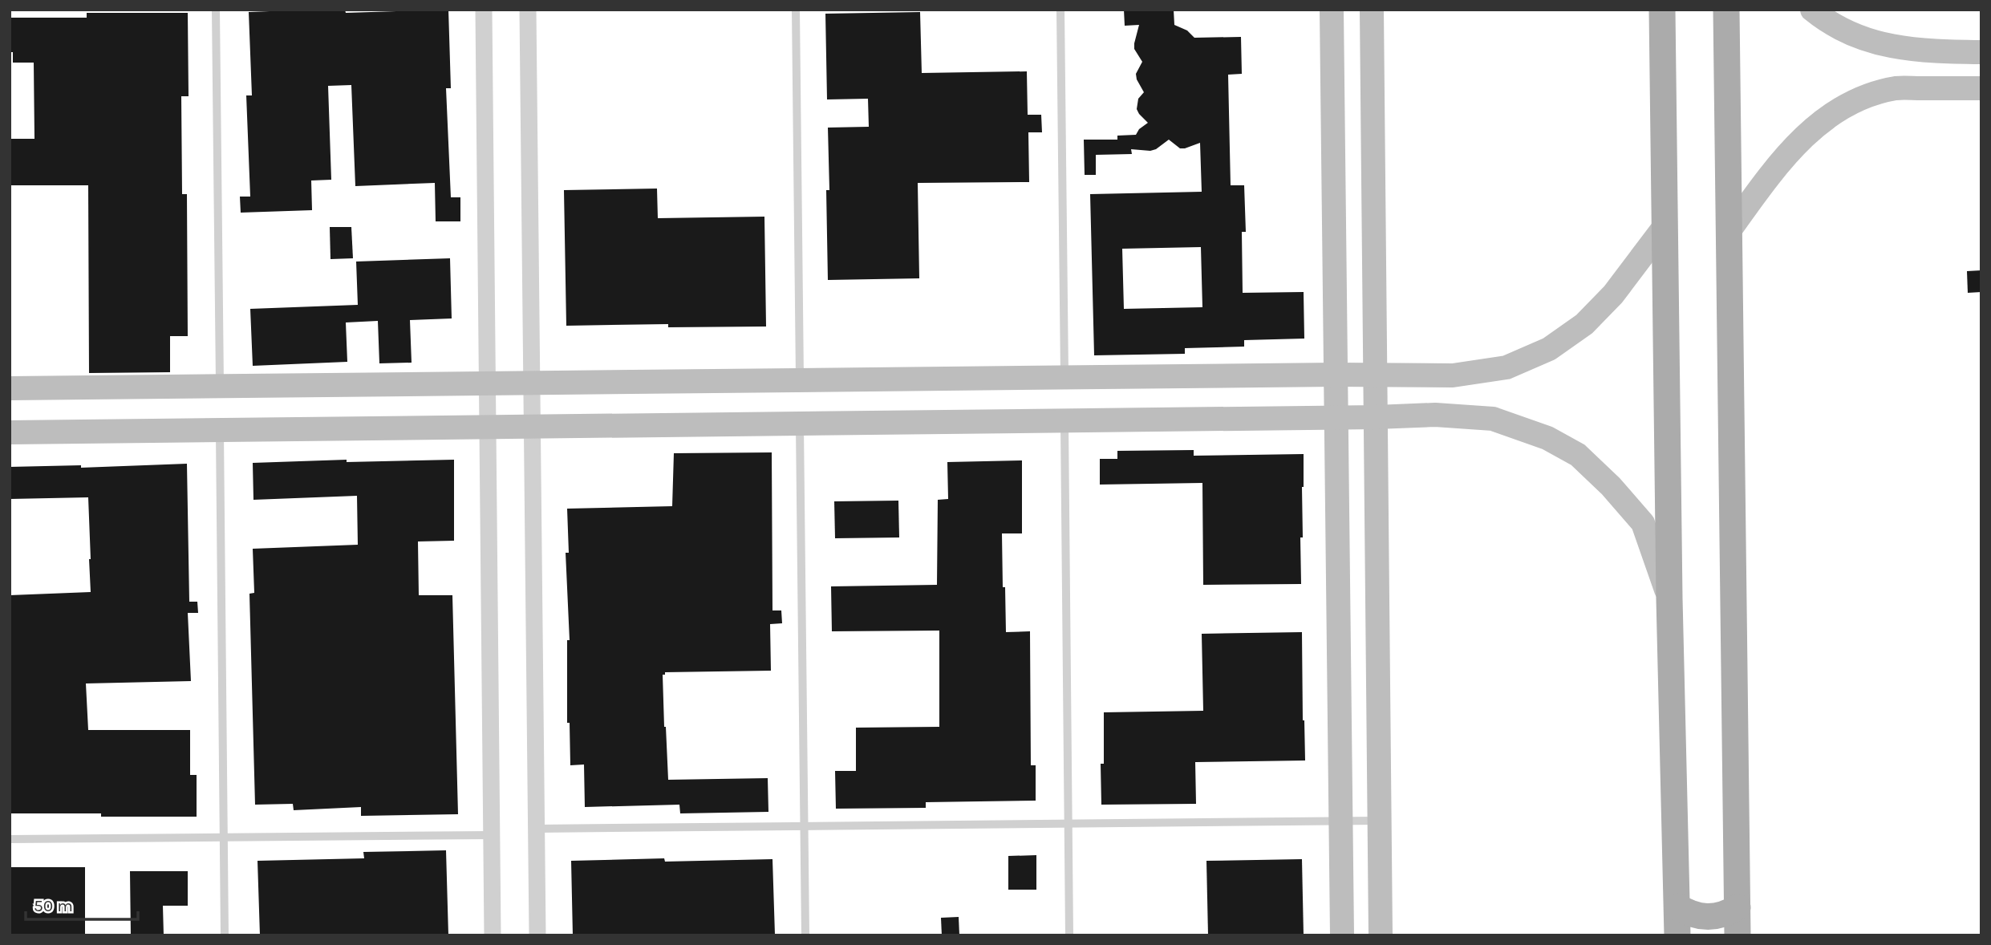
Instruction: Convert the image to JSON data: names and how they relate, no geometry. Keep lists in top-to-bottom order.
{
  "scale_bar": "50 m"
}
